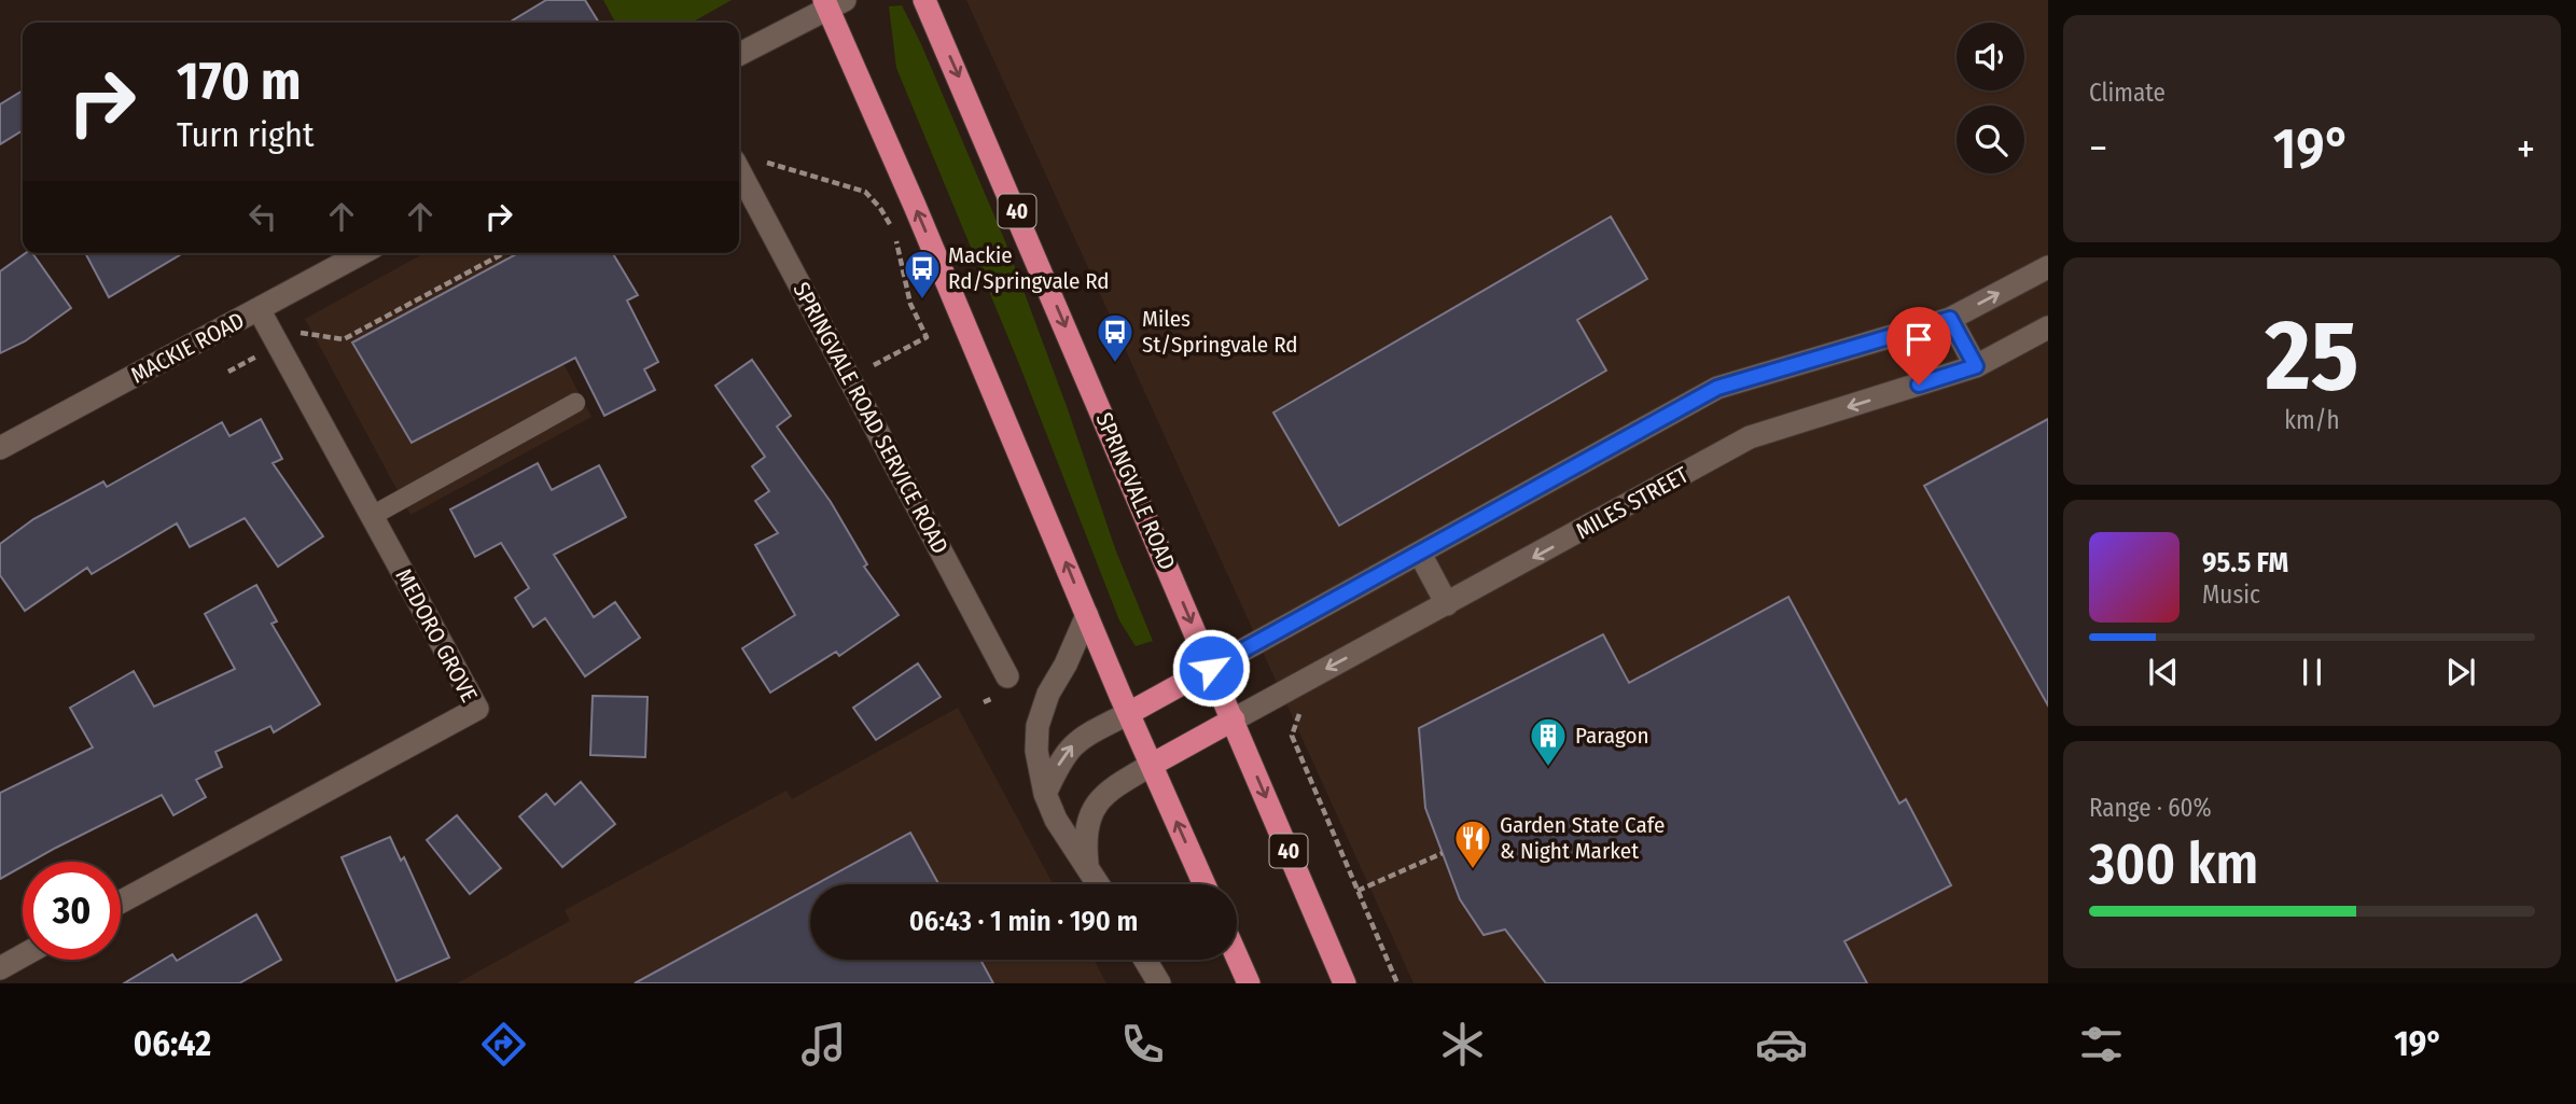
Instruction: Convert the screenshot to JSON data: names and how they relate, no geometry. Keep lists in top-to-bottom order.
{
  "streets": {
    "highway": ["40", "SPRINGVALE ROAD"],
    "street": [
      "MACKIE ROAD",
      "SPRINGVALE ROAD SERVICE ROAD",
      "MILES STREET",
      "MEDORO GROVE"
    ]
  },
  "crossings": [
    ["MACKIE ROAD", "MEDORO GROVE"],
    ["SPRINGVALE ROAD", "MILES STREET"]
  ],
  "places": {
    "bus stop": ["Mackie Rd/Springvale Rd", "Miles St/Springvale Rd"],
    "building": ["Paragon"],
    "restaurant": ["Garden State Cafe & Night Market"]
  },
  "page": {
    "tile": [
      "Climate",
      ["25", "km/h"],
      ["Range · 60%", "300 km"]
    ],
    "turn": ["170 m", "Turn right"],
    "heat": ["−", "19°", "+"],
    "song": ["95.5 FM", "Music"],
    "limit": "30",
    "trip": "06:43 · 1 min · 190 m",
    "tabs": ["06:42", "19°"]
  }
}
